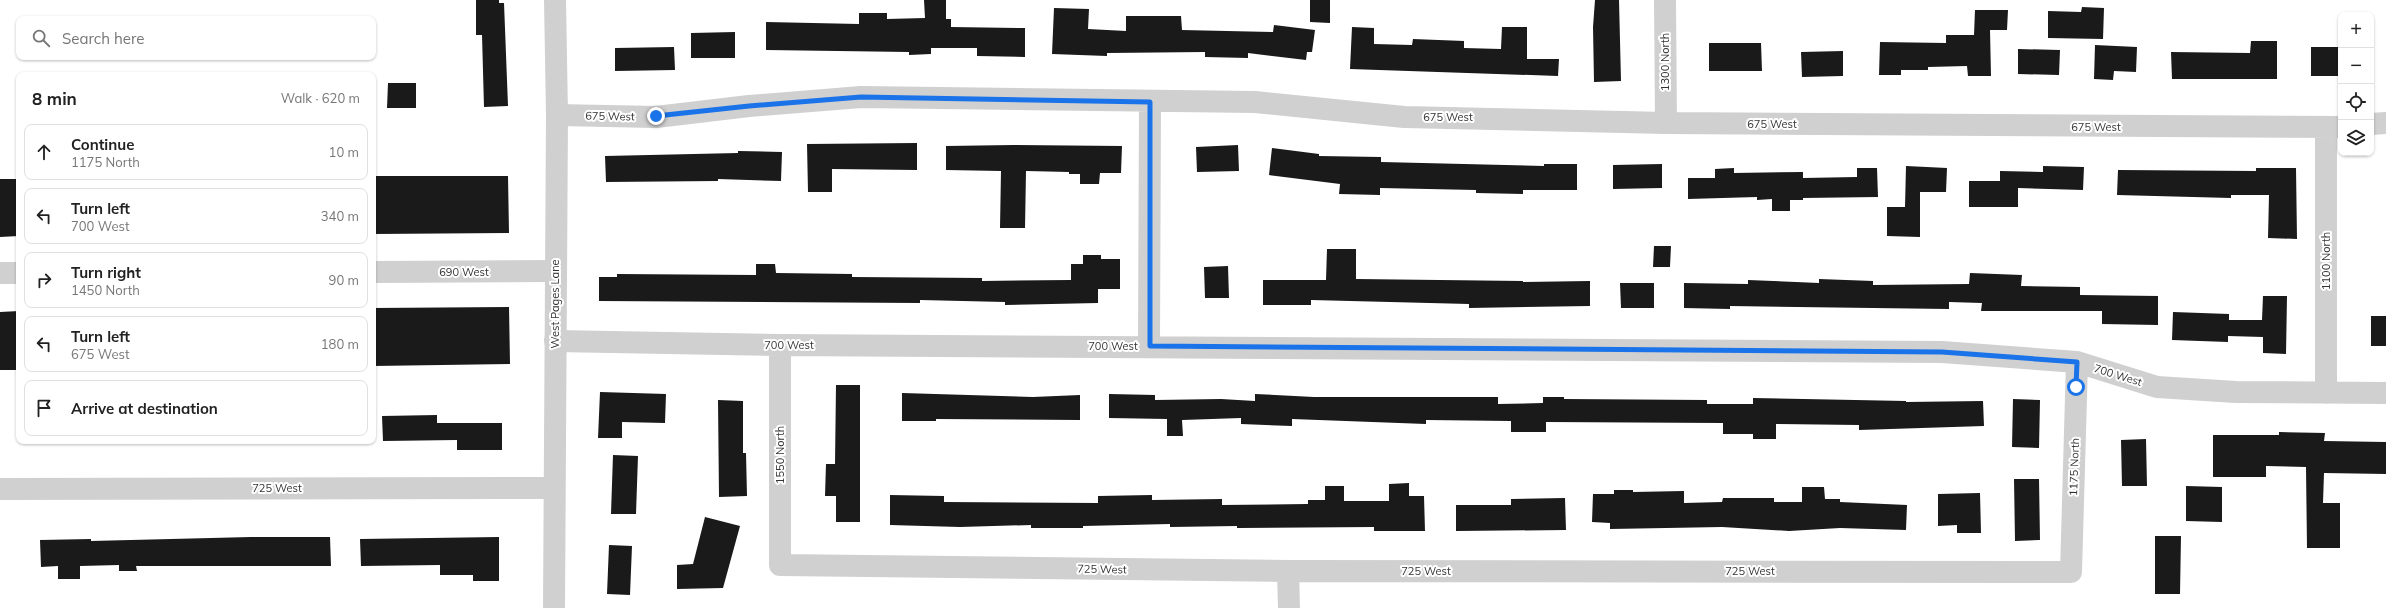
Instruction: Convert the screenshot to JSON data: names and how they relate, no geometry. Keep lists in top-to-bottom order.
{
  "streets": {
    "street": [
      "1300 North",
      "675 West",
      "1100 North",
      "690 West",
      "West Pages Lane",
      "700 West",
      "1550 North",
      "1175 North",
      "725 West"
    ]
  },
  "crossings": [
    ["1300 North", "675 West"],
    ["675 West", "1100 North"],
    ["675 West", "West Pages Lane"],
    ["1100 North", "700 West"],
    ["690 West", "West Pages Lane"],
    ["West Pages Lane", "700 West"],
    ["West Pages Lane", "725 West"],
    ["700 West", "1550 North"],
    ["700 West", "1175 North"],
    ["1550 North", "725 West"],
    ["1175 North", "725 West"]
  ],
  "page": {
    "map_buttons": ["+", "−"],
    "search": "Search here",
    "heading": ["8 min", "Walk · 620 m"],
    "list": [
      ["Continue", "1175 North", "10 m"],
      ["Turn left", "700 West", "340 m"],
      ["Turn right", "1450 North", "90 m"],
      ["Turn left", "675 West", "180 m"],
      "Arrive at destination"
    ]
  }
}
